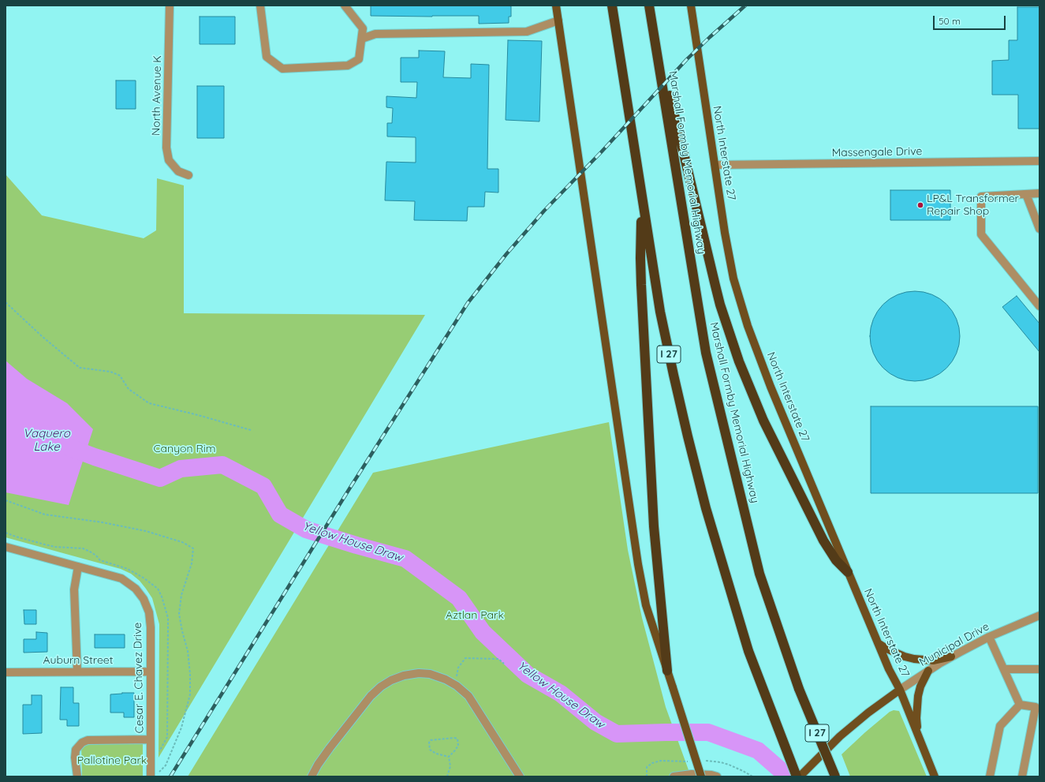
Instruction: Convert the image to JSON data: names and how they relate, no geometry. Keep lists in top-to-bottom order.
{
  "streets": {
    "highway": ["Marshall Formby Memorial Highway", "I 27"],
    "main road": ["North Interstate 27", "Municipal Drive"],
    "street": [
      "North Avenue K",
      "Massengale Drive",
      "Auburn Street",
      "Cesar E. Chavez Drive"
    ]
  },
  "crossings": [
    ["Massengale Drive", "North Interstate 27"],
    ["North Interstate 27", "Municipal Drive"],
    ["Auburn Street", "Cesar E. Chavez Drive"]
  ],
  "water": ["Vaquero Lake", "Yellow House Draw"],
  "parks": ["Canyon Rim", "Aztlan Park", "Pallotine Park"],
  "places": ["LP&L Transformer Repair Shop"],
  "scale_bar": "50 m"
}
